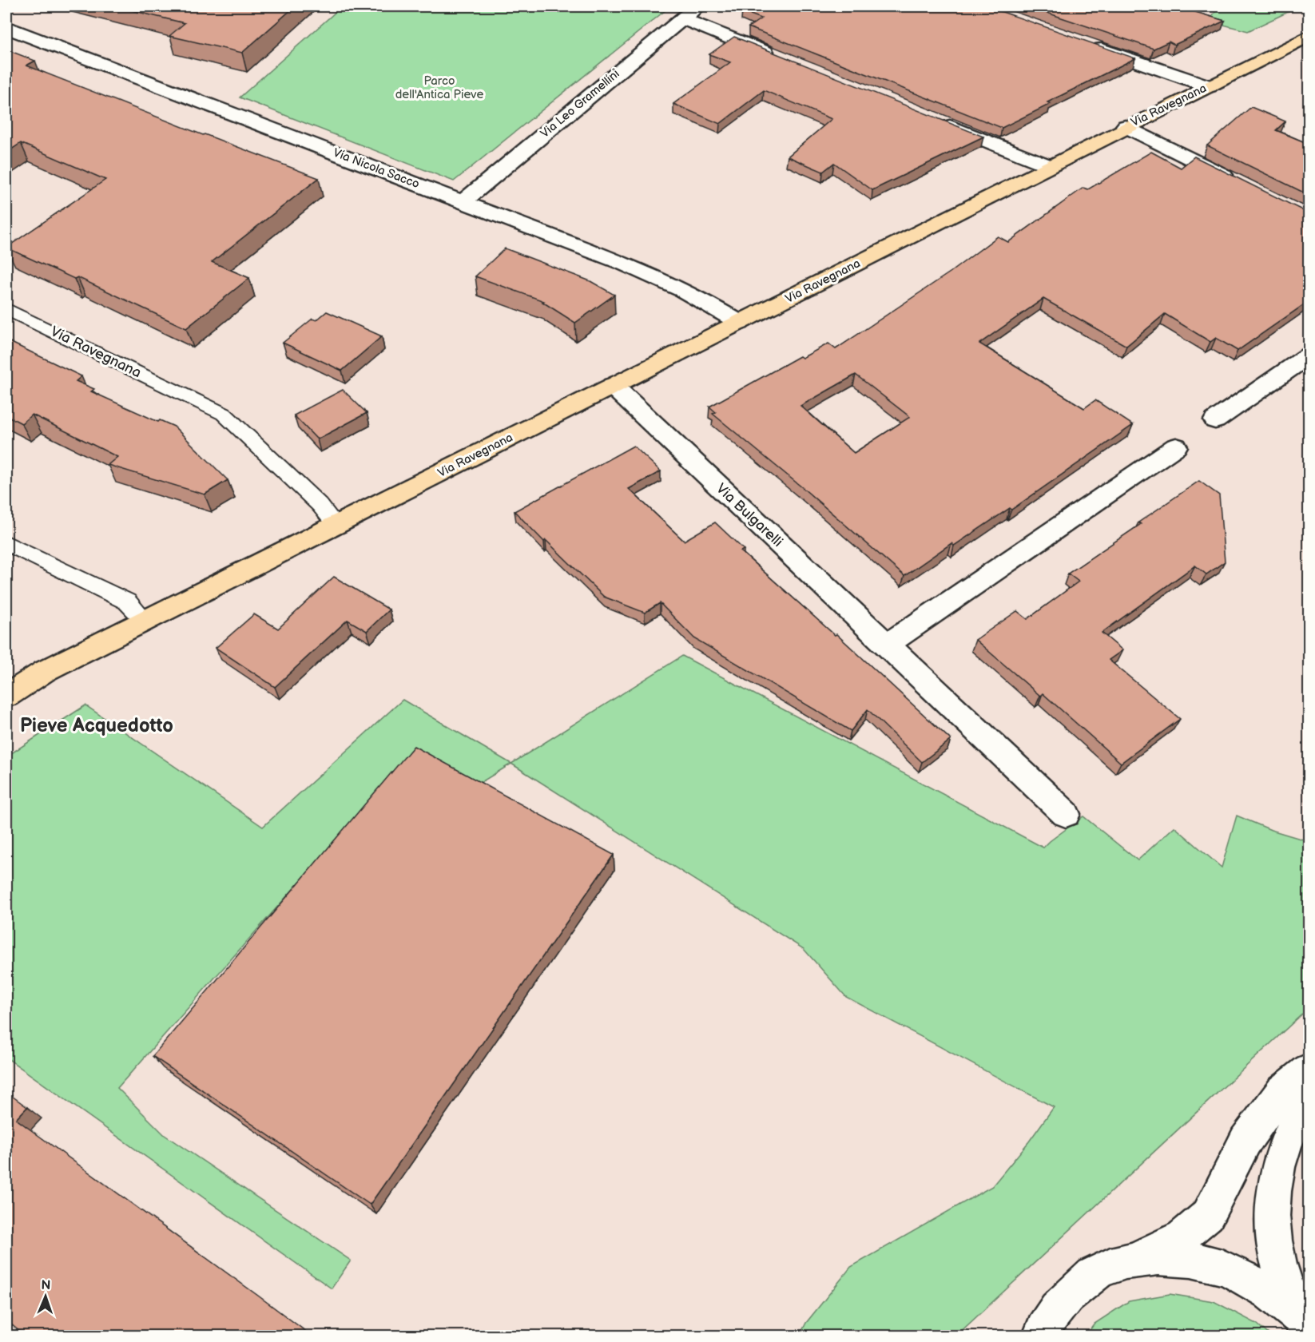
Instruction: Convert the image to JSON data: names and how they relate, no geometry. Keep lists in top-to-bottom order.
{
  "streets": {
    "main road": ["Via Ravegnana"],
    "street": ["Via Leo Gramellini", "Via Nicola Sacco", "Via Bulgarelli"]
  },
  "crossings": [
    ["Via Leo Gramellini", "Via Nicola Sacco"],
    ["Via Ravegnana", "Via Nicola Sacco"],
    ["Via Ravegnana", "Via Bulgarelli"]
  ],
  "districts": ["Pieve Acquedotto"],
  "parks": ["Parco dell'Antica Pieve"],
  "north": "top"
}
